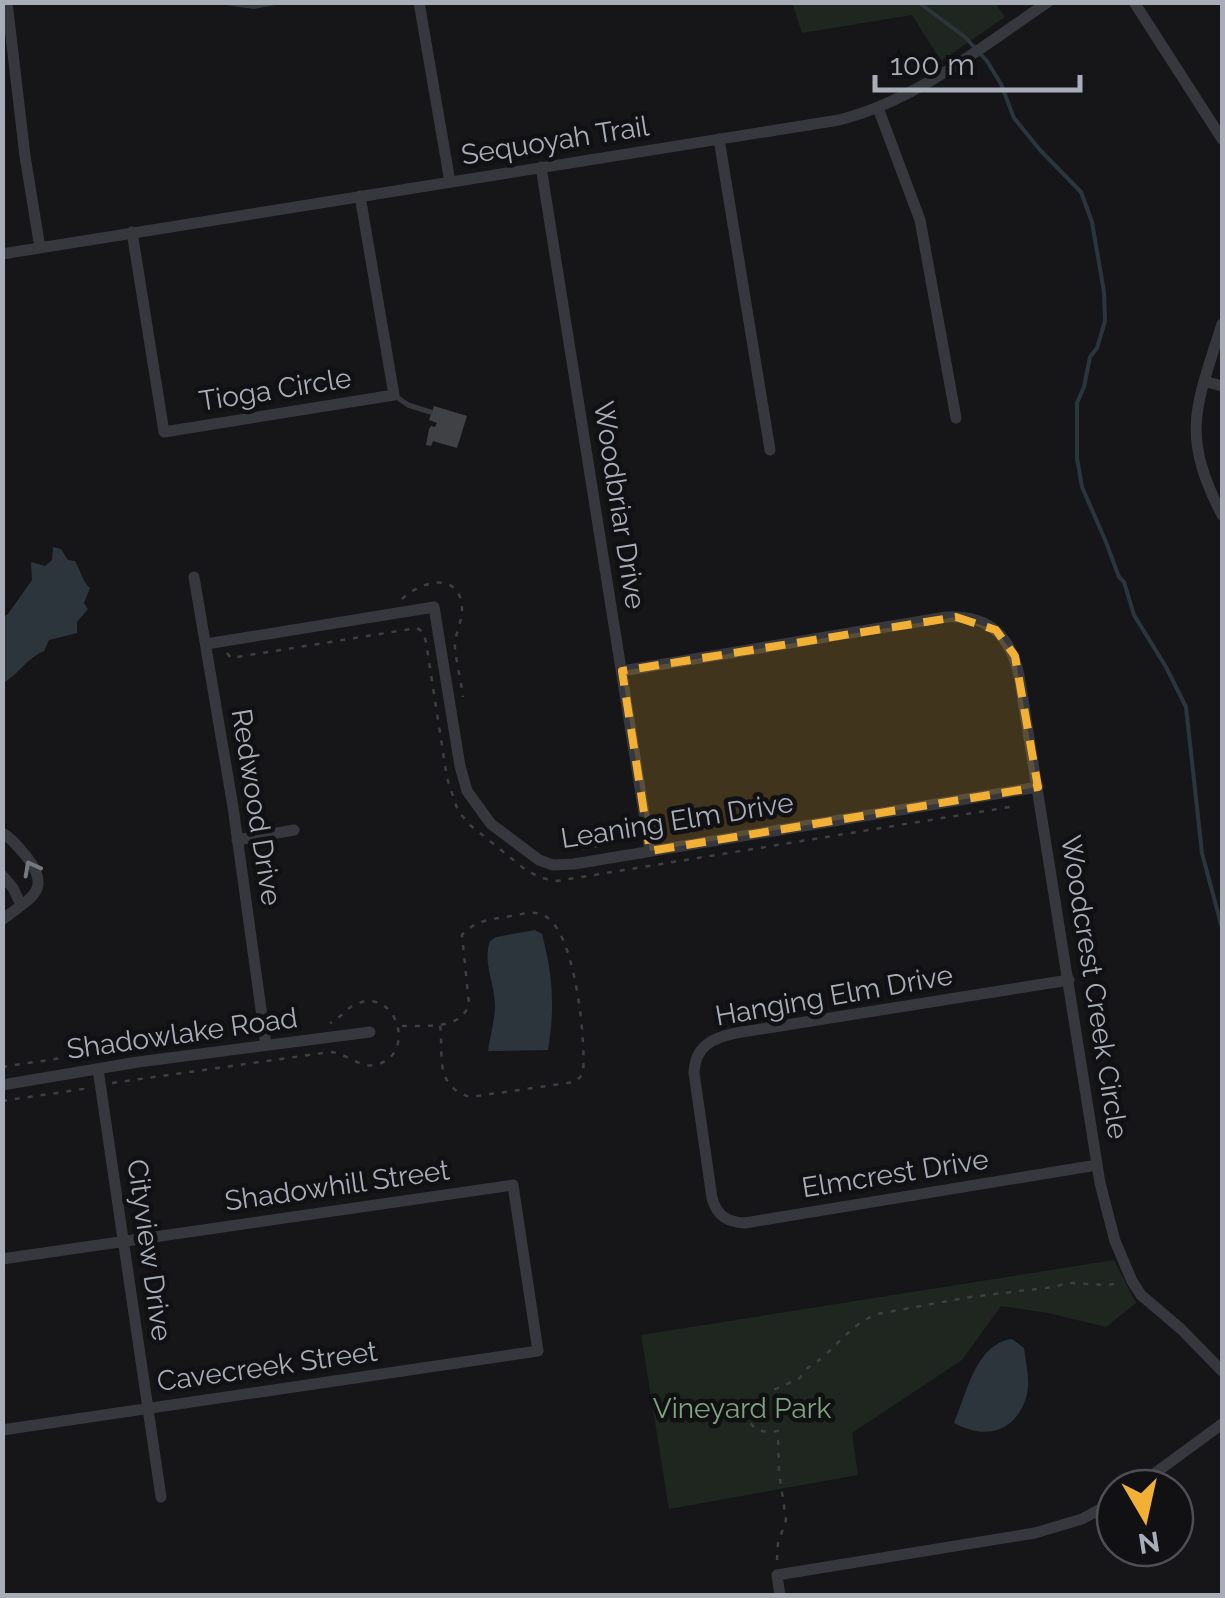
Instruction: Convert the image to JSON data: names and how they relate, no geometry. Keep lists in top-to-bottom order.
{
  "streets": {
    "street": [
      "Sequoyah Trail",
      "Tioga Circle",
      "Woodbriar Drive",
      "Redwood Drive",
      "Leaning Elm Drive",
      "Woodcrest Creek Circle",
      "Hanging Elm Drive",
      "Shadowlake Road",
      "Elmcrest Drive",
      "Shadowhill Street",
      "Cityview Drive",
      "Cavecreek Street"
    ]
  },
  "crossings": [
    ["Sequoyah Trail", "Tioga Circle"],
    ["Sequoyah Trail", "Woodbriar Drive"],
    ["Woodbriar Drive", "Leaning Elm Drive"],
    ["Woodbriar Drive", "Woodcrest Creek Circle"],
    ["Redwood Drive", "Leaning Elm Drive"],
    ["Redwood Drive", "Shadowlake Road"],
    ["Leaning Elm Drive", "Woodcrest Creek Circle"],
    ["Woodcrest Creek Circle", "Hanging Elm Drive"],
    ["Woodcrest Creek Circle", "Elmcrest Drive"],
    ["Hanging Elm Drive", "Elmcrest Drive"],
    ["Shadowlake Road", "Cityview Drive"],
    ["Shadowhill Street", "Cityview Drive"],
    ["Shadowhill Street", "Cavecreek Street"],
    ["Cityview Drive", "Cavecreek Street"]
  ],
  "parks": ["Vineyard Park"],
  "scale_bar": "100 m",
  "north": "bottom"
}
